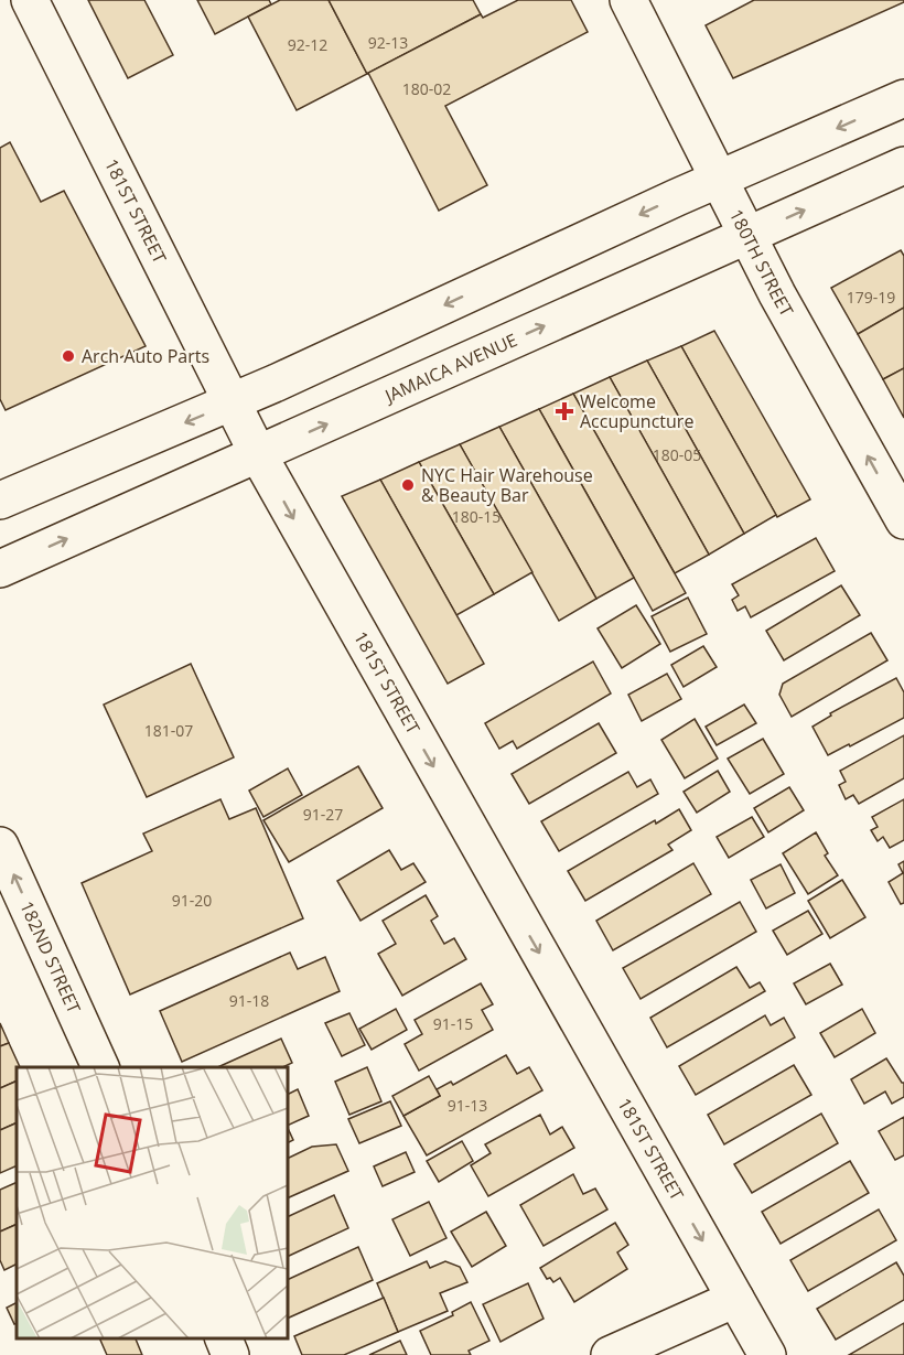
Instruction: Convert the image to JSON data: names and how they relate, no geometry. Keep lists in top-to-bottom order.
{
  "streets": {
    "street": [
      "181ST STREET",
      "180TH STREET",
      "JAMAICA AVENUE",
      "182ND STREET"
    ]
  },
  "crossings": [
    ["181ST STREET", "JAMAICA AVENUE"],
    ["180TH STREET", "JAMAICA AVENUE"]
  ],
  "one_way": ["181ST STREET", "180TH STREET", "182ND STREET"],
  "places": {
    "other": ["Arch Auto Parts", "NYC Hair Warehouse & Beauty Bar"],
    "health": ["Welcome Accupuncture"]
  },
  "house_numbers": [
    "92-13",
    "92-12",
    "180-02",
    "179-19",
    "180-05",
    "180-15",
    "181-07",
    "91-27",
    "91-20",
    "91-18",
    "91-15",
    "91-13"
  ]
}
